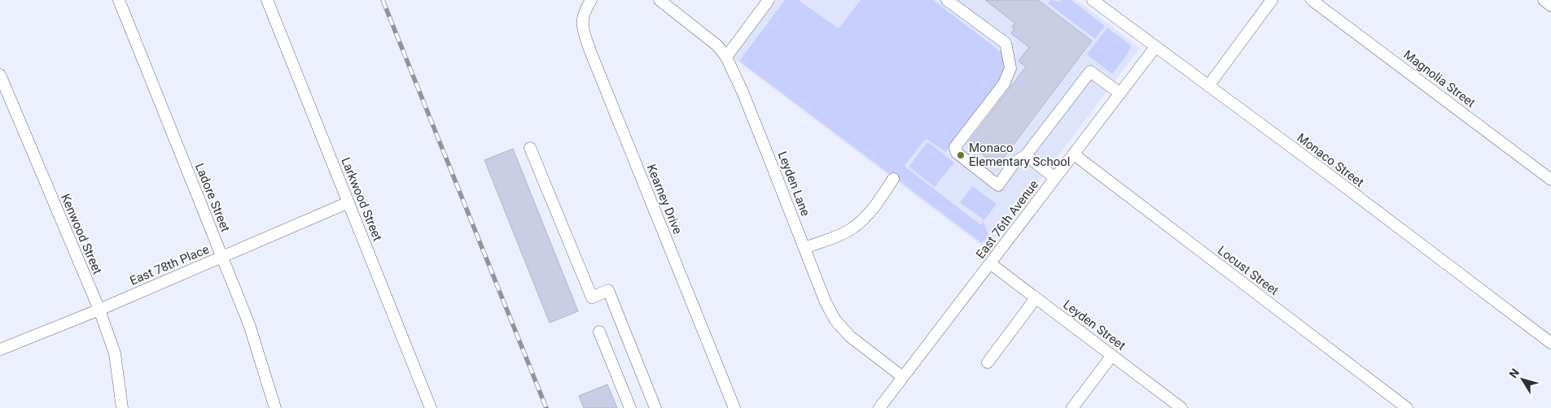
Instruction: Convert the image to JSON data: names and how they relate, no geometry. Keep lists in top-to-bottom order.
{
  "streets": {
    "street": [
      "Magnolia Street",
      "Monaco Street",
      "Leyden Lane",
      "Ladore Street",
      "Larkwood Street",
      "Kearney Drive",
      "East 76th Avenue",
      "Kenwood Street",
      "East 78th Place",
      "Locust Street",
      "Leyden Street"
    ]
  },
  "crossings": [
    ["Monaco Street", "East 76th Avenue"],
    ["Leyden Lane", "East 76th Avenue"],
    ["Ladore Street", "East 78th Place"],
    ["Larkwood Street", "East 78th Place"],
    ["East 76th Avenue", "Locust Street"],
    ["East 76th Avenue", "Leyden Street"],
    ["Kenwood Street", "East 78th Place"]
  ],
  "places": ["Monaco Elementary School"],
  "north": "top left"
}
